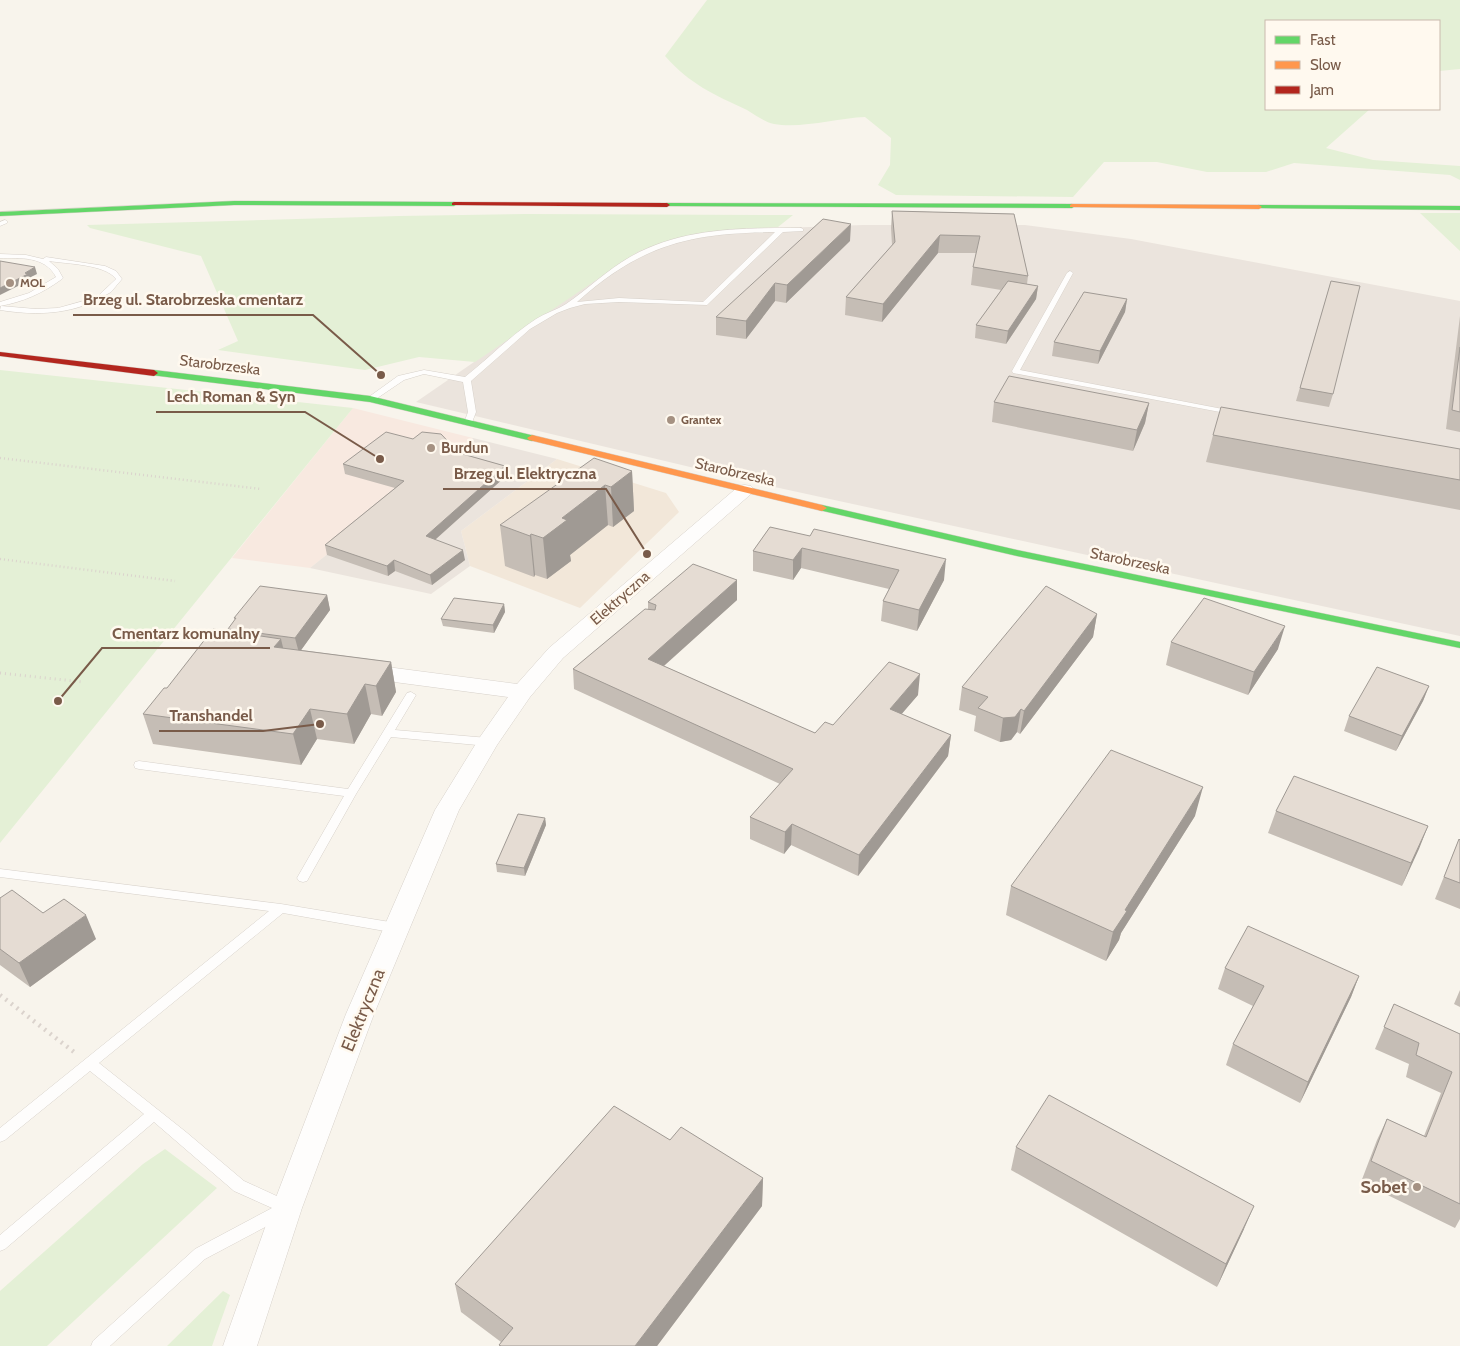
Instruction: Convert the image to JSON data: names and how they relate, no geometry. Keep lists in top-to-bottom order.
{
  "streets": {
    "main road": ["Starobrzeska"],
    "street": ["Elektryczna"]
  },
  "crossings": [
    ["Starobrzeska", "Elektryczna"]
  ],
  "places": [
    "MOL",
    "Brzeg ul. Starobrzeska cmentarz",
    "Grantex",
    "Burdun",
    "Lech Roman & Syn",
    "Brzeg ul. Elektryczna",
    "Cmentarz komunalny",
    "Transhandel",
    "Sobet"
  ],
  "legend": ["Fast", "Slow", "Jam"]
}
